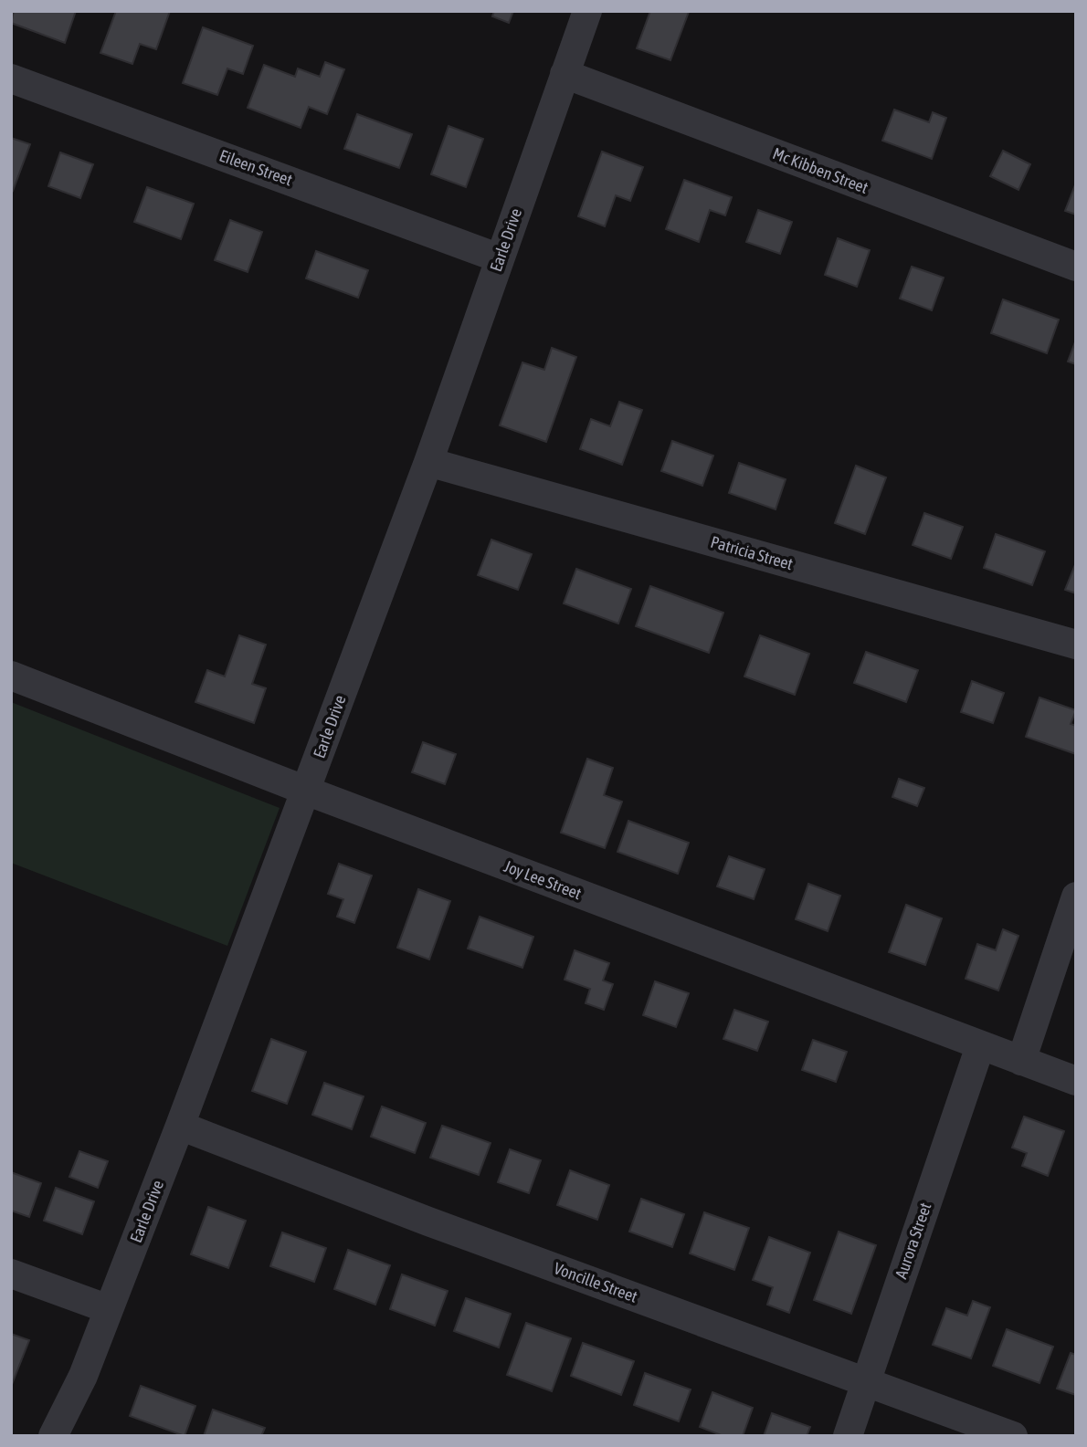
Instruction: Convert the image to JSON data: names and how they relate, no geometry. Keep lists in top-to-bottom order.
{
  "streets": {
    "street": [
      "Eileen Street",
      "Mc Kibben Street",
      "Earle Drive",
      "Patricia Street",
      "Joy Lee Street",
      "Aurora Street",
      "Voncille Street"
    ]
  },
  "crossings": [
    ["Eileen Street", "Earle Drive"],
    ["Mc Kibben Street", "Earle Drive"],
    ["Earle Drive", "Patricia Street"],
    ["Earle Drive", "Joy Lee Street"],
    ["Earle Drive", "Voncille Street"],
    ["Joy Lee Street", "Aurora Street"],
    ["Aurora Street", "Voncille Street"]
  ]
}
